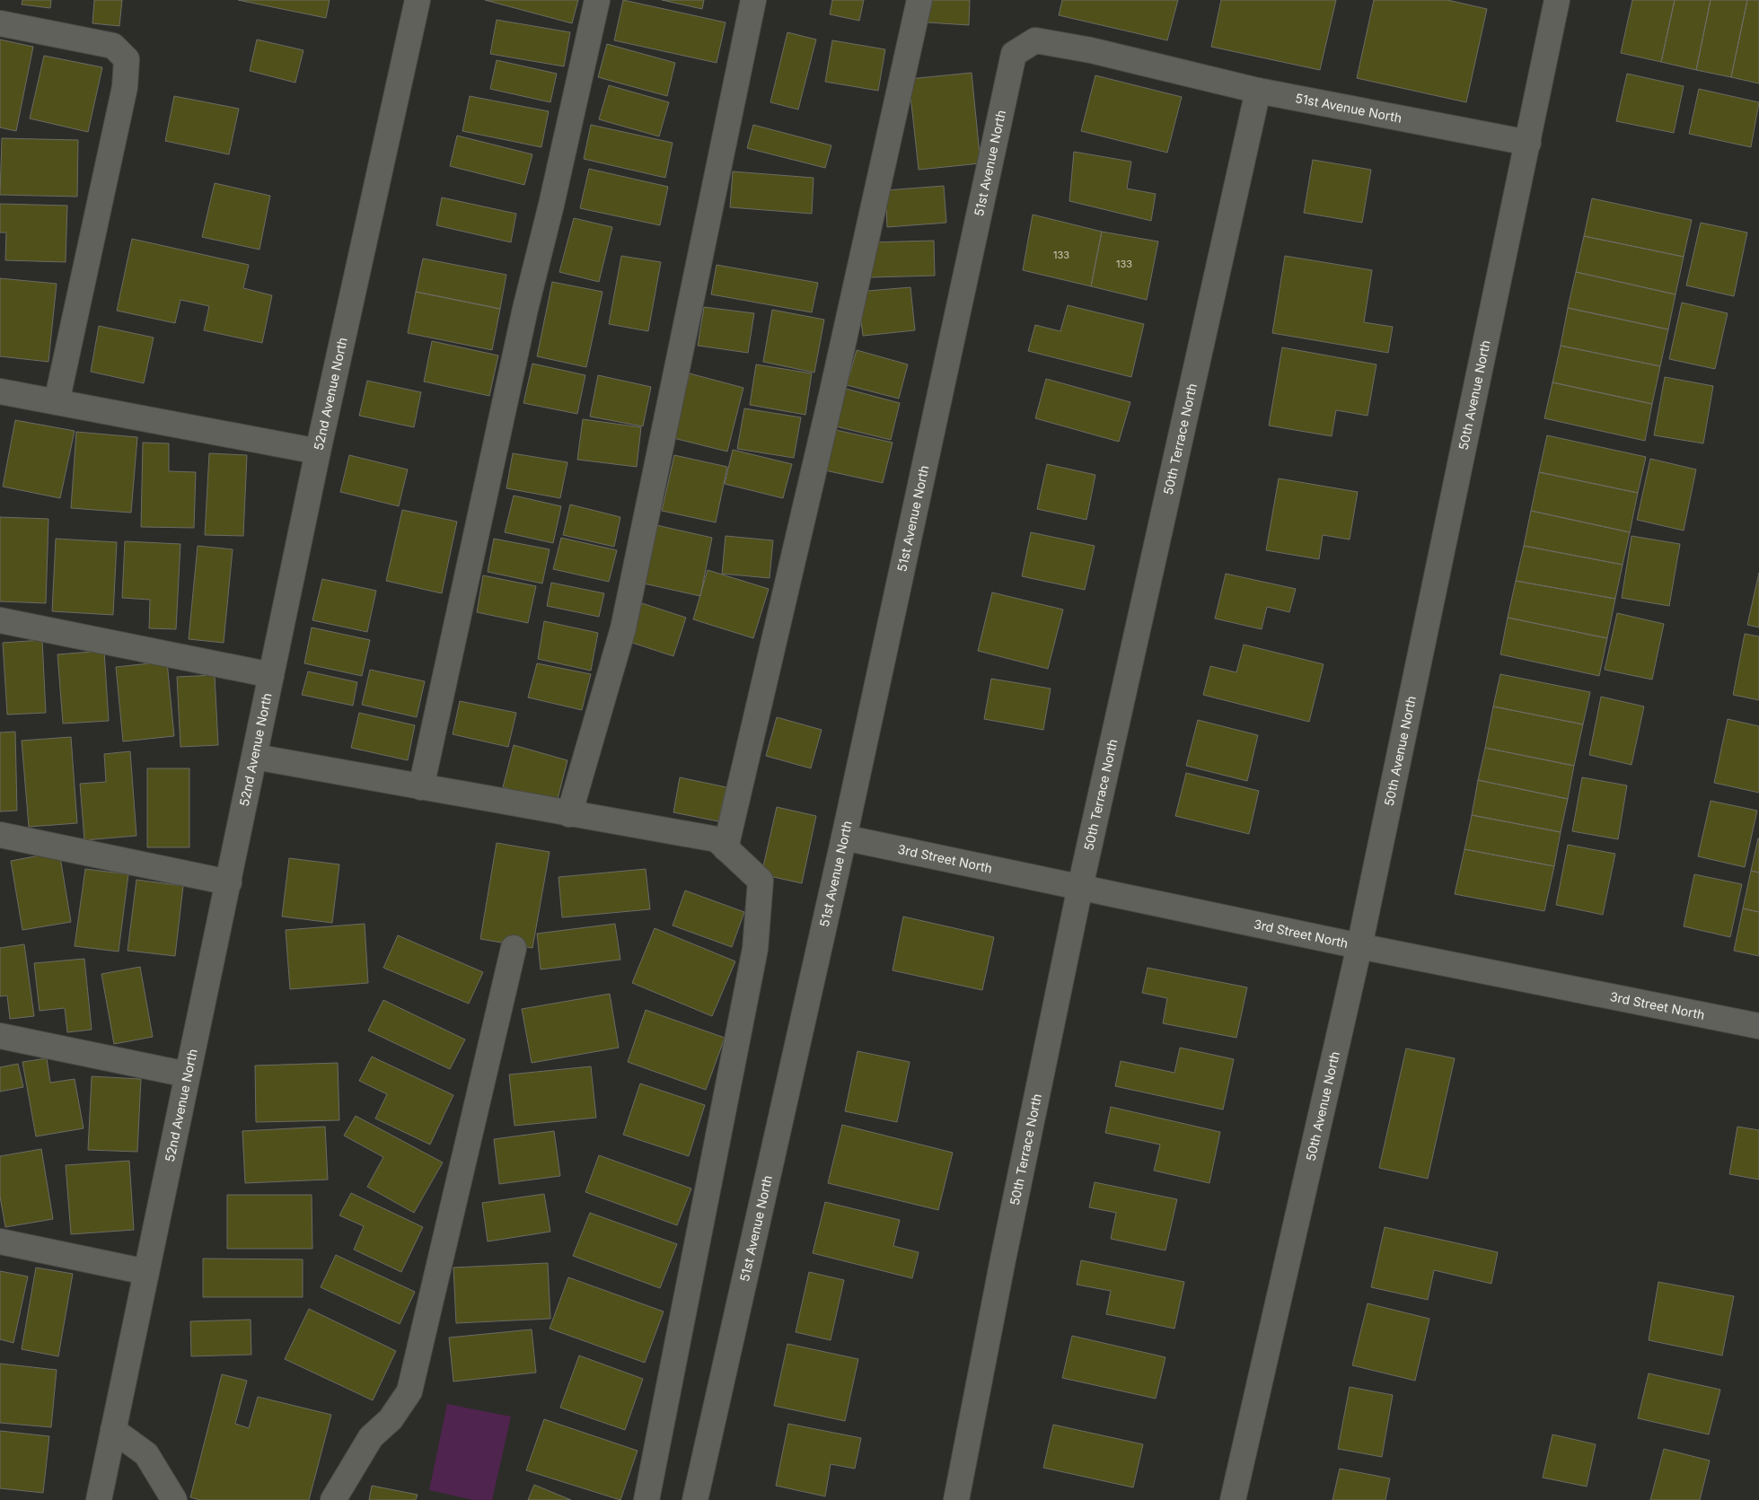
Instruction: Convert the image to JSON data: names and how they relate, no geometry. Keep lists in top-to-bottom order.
{
  "streets": {
    "street": [
      "51st Avenue North",
      "52nd Avenue North",
      "50th Avenue North",
      "50th Terrace North",
      "3rd Street North"
    ]
  },
  "crossings": [
    ["51st Avenue North", "50th Avenue North"],
    ["51st Avenue North", "50th Terrace North"],
    ["51st Avenue North", "3rd Street North"],
    ["50th Avenue North", "3rd Street North"],
    ["50th Terrace North", "3rd Street North"]
  ],
  "house_numbers": ["133", "133"]
}
